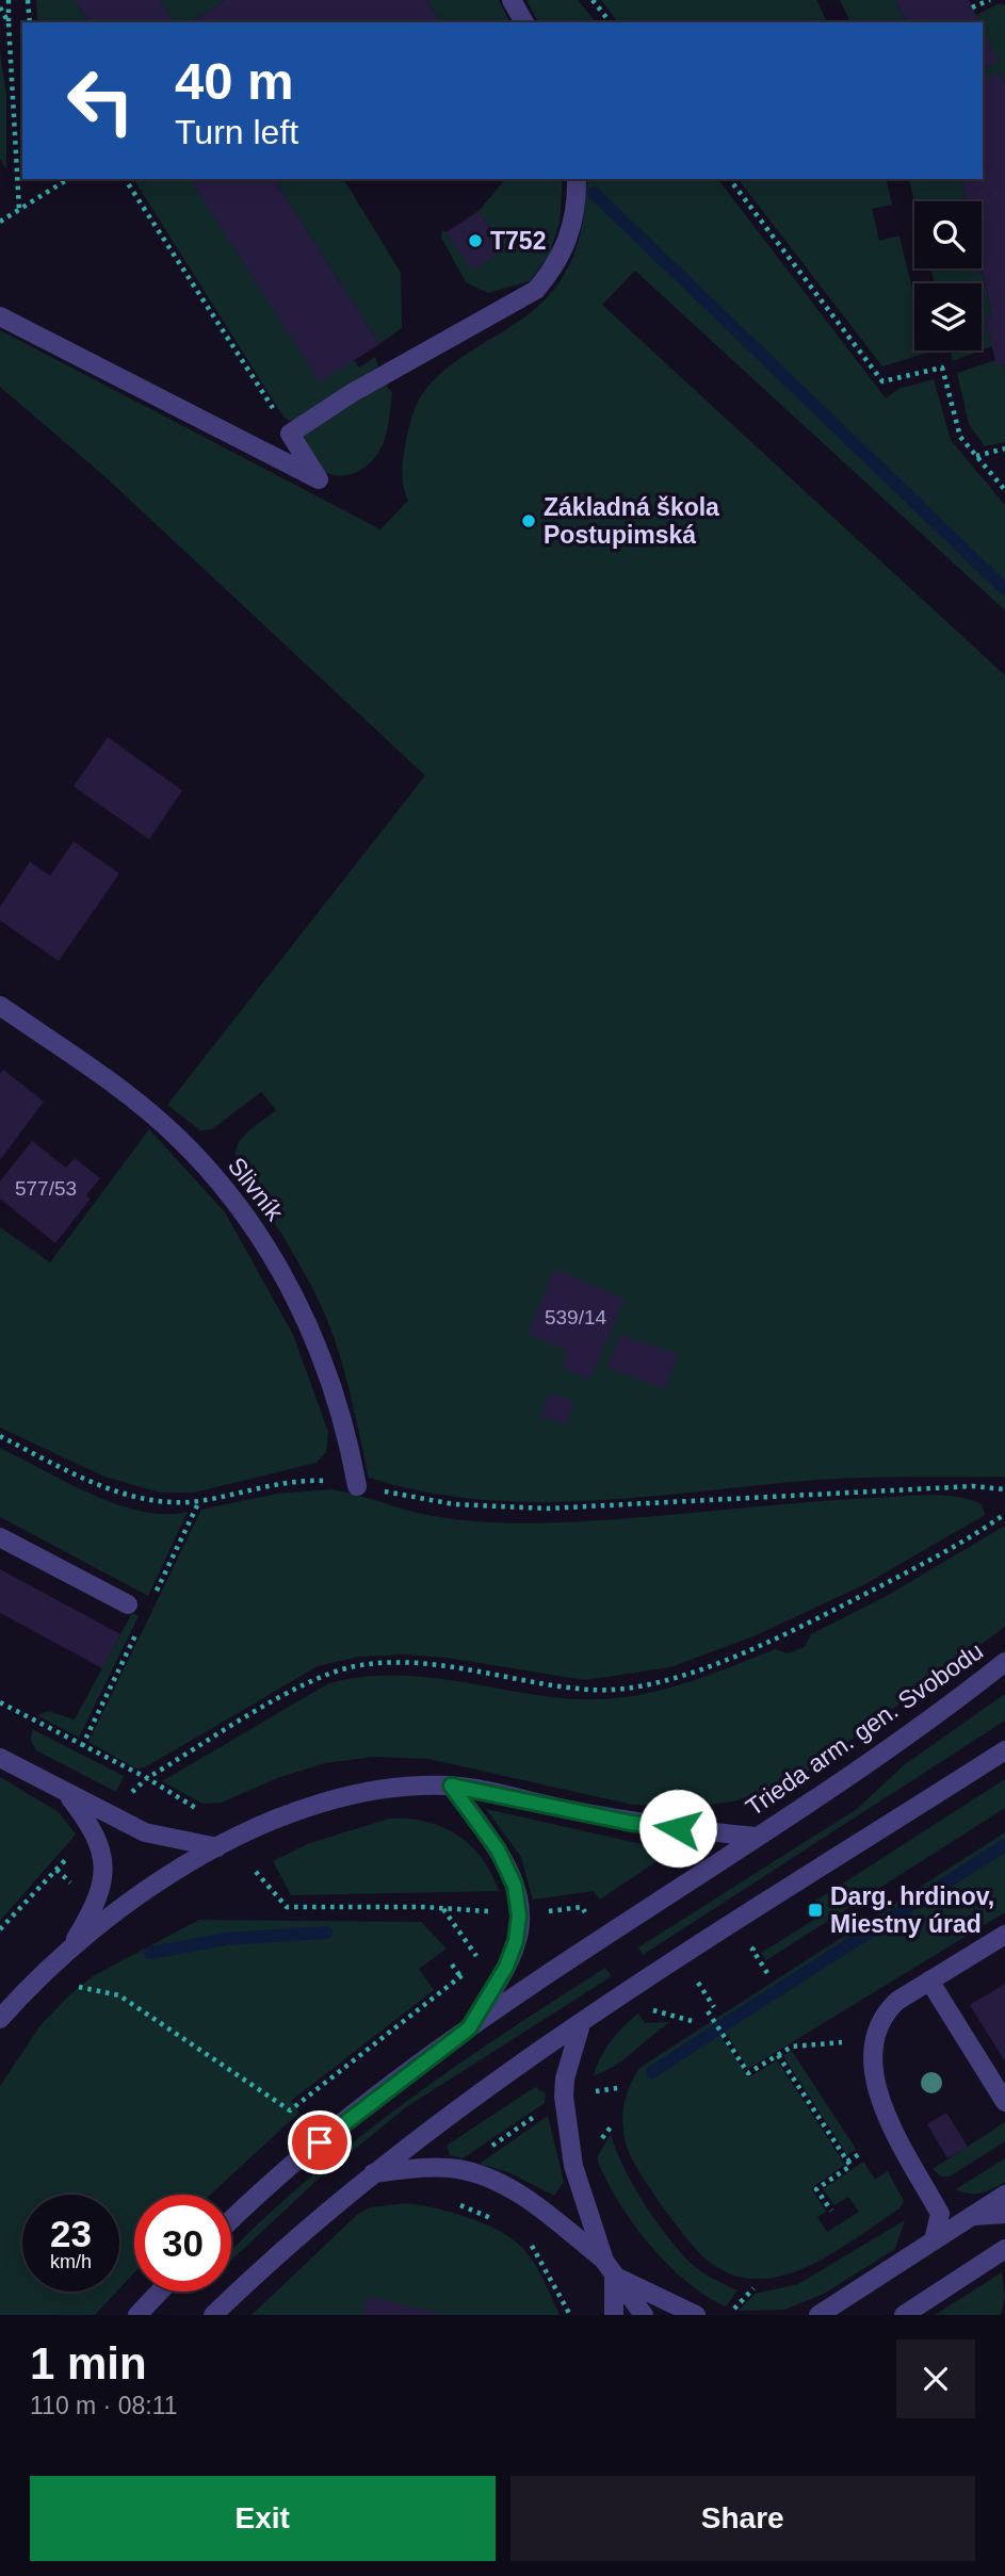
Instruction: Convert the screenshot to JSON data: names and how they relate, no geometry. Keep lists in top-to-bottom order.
{
  "streets": {
    "street": ["Slivník", "Trieda arm. gen. Svobodu"]
  },
  "places": {
    "other": ["T752", "Základná škola Postupimská"],
    "transit": ["Darg. hrdinov, Miestny úrad"]
  },
  "house_numbers": ["577/53", "539/14"],
  "page": {
    "turn": ["40 m", "Turn left"],
    "speed": "23 km/h",
    "limit": "30",
    "heading": ["1 min", "110 m · 08:11"],
    "buttons": ["Exit", "Share"]
  }
}
